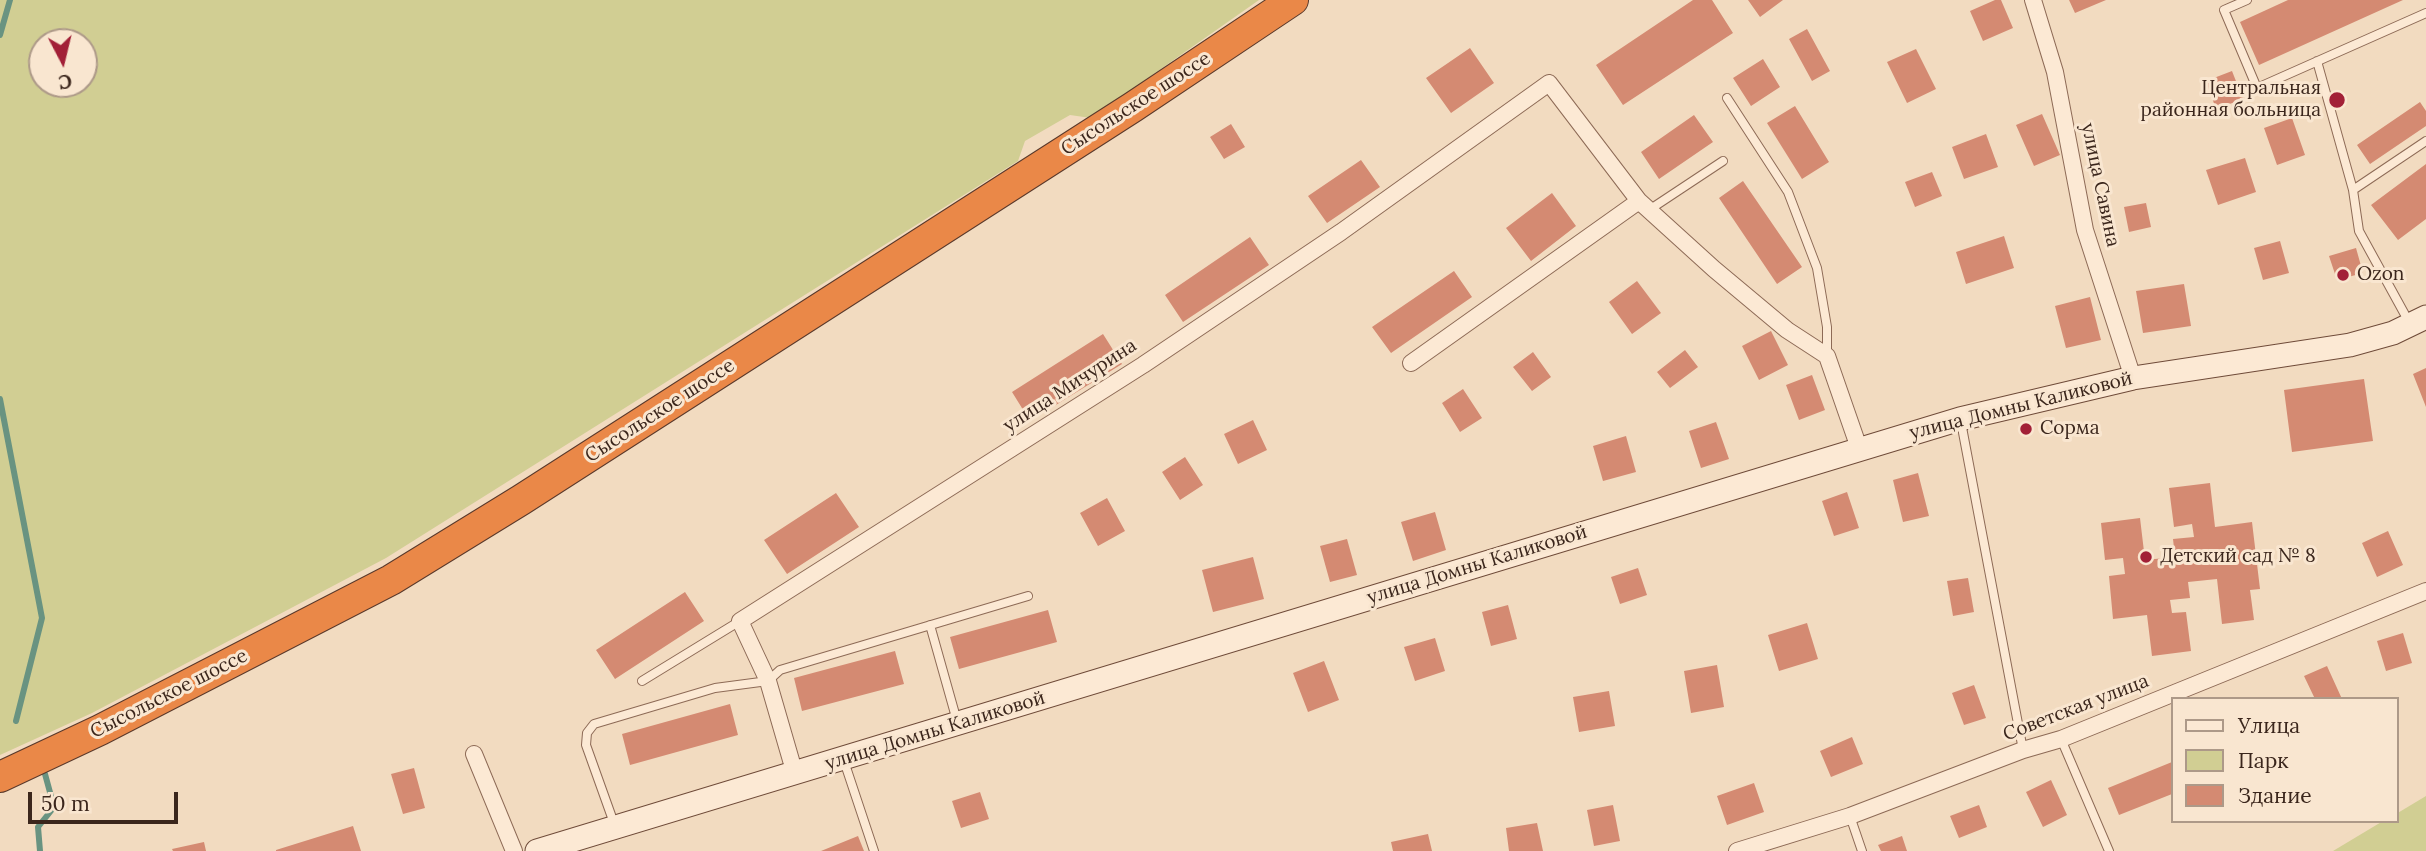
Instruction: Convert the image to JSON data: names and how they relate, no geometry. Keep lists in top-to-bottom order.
{
  "streets": {
    "highway": ["Сысольское шоссе"],
    "main road": ["улица Домны Каликовой"],
    "street": ["улица Савина", "улица Мичурина", "Советская улица"]
  },
  "crossings": [
    ["улица Савина", "улица Домны Каликовой"]
  ],
  "places": [
    "Центральная районная больница",
    "Ozon",
    "Сорма",
    "Детский сад № 8"
  ],
  "legend": ["Улица", "Парк", "Здание"],
  "scale_bar": "50 m",
  "north": "bottom"
}
